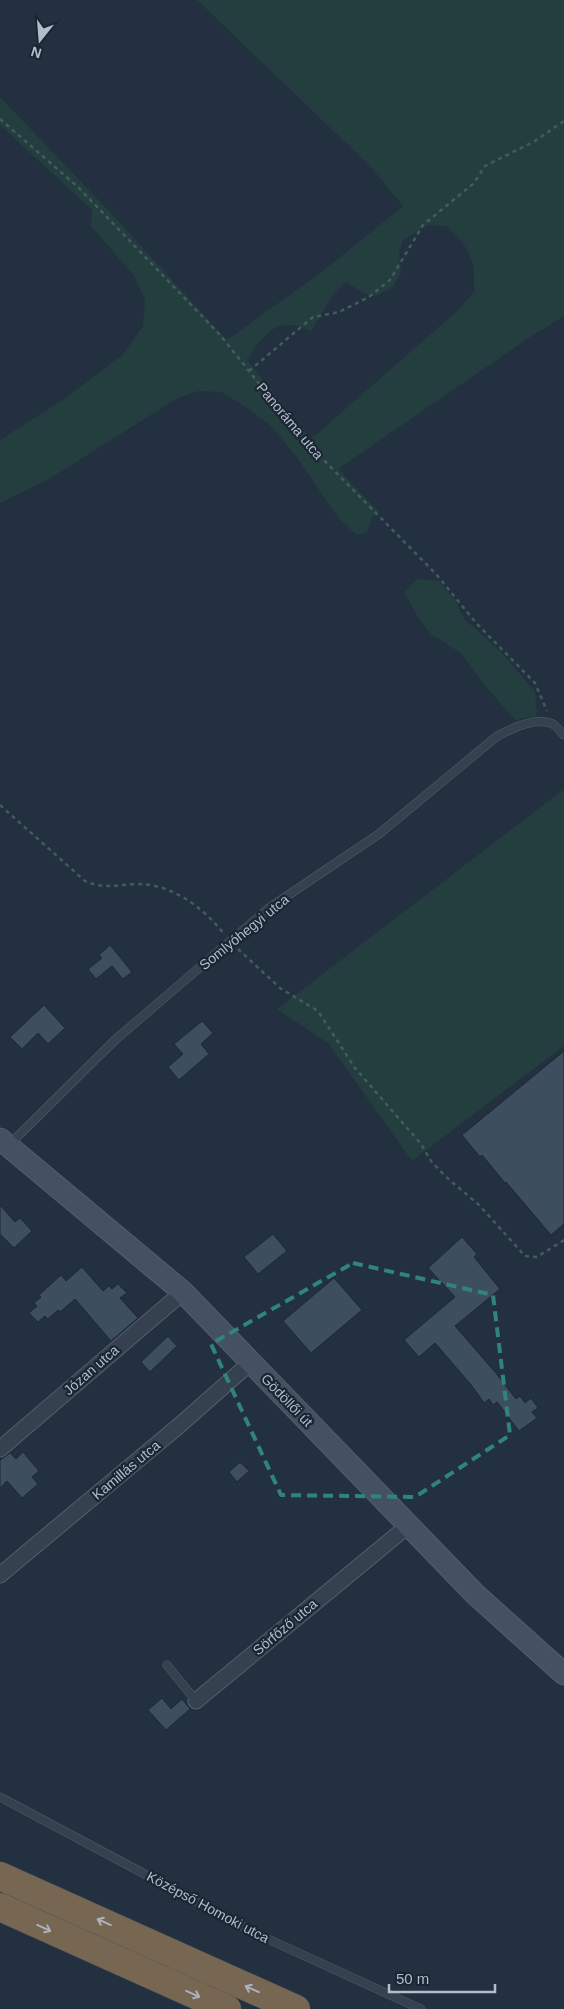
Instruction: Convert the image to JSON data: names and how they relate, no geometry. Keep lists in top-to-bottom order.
{
  "streets": {
    "main road": ["Gödöllői út"],
    "street": ["Józan utca", "Kamillás utca", "Sörfőző utca"],
    "lane": ["Somlyóhegyi utca", "Középső Homoki utca"],
    "path": ["Panoráma utca"]
  },
  "crossings": [
    ["Panoráma utca", "Somlyóhegyi utca"],
    ["Somlyóhegyi utca", "Gödöllői út"],
    ["Józan utca", "Gödöllői út"],
    ["Gödöllői út", "Kamillás utca"],
    ["Gödöllői út", "Sörfőző utca"]
  ],
  "scale_bar": "50 m",
  "north": "bottom"
}
